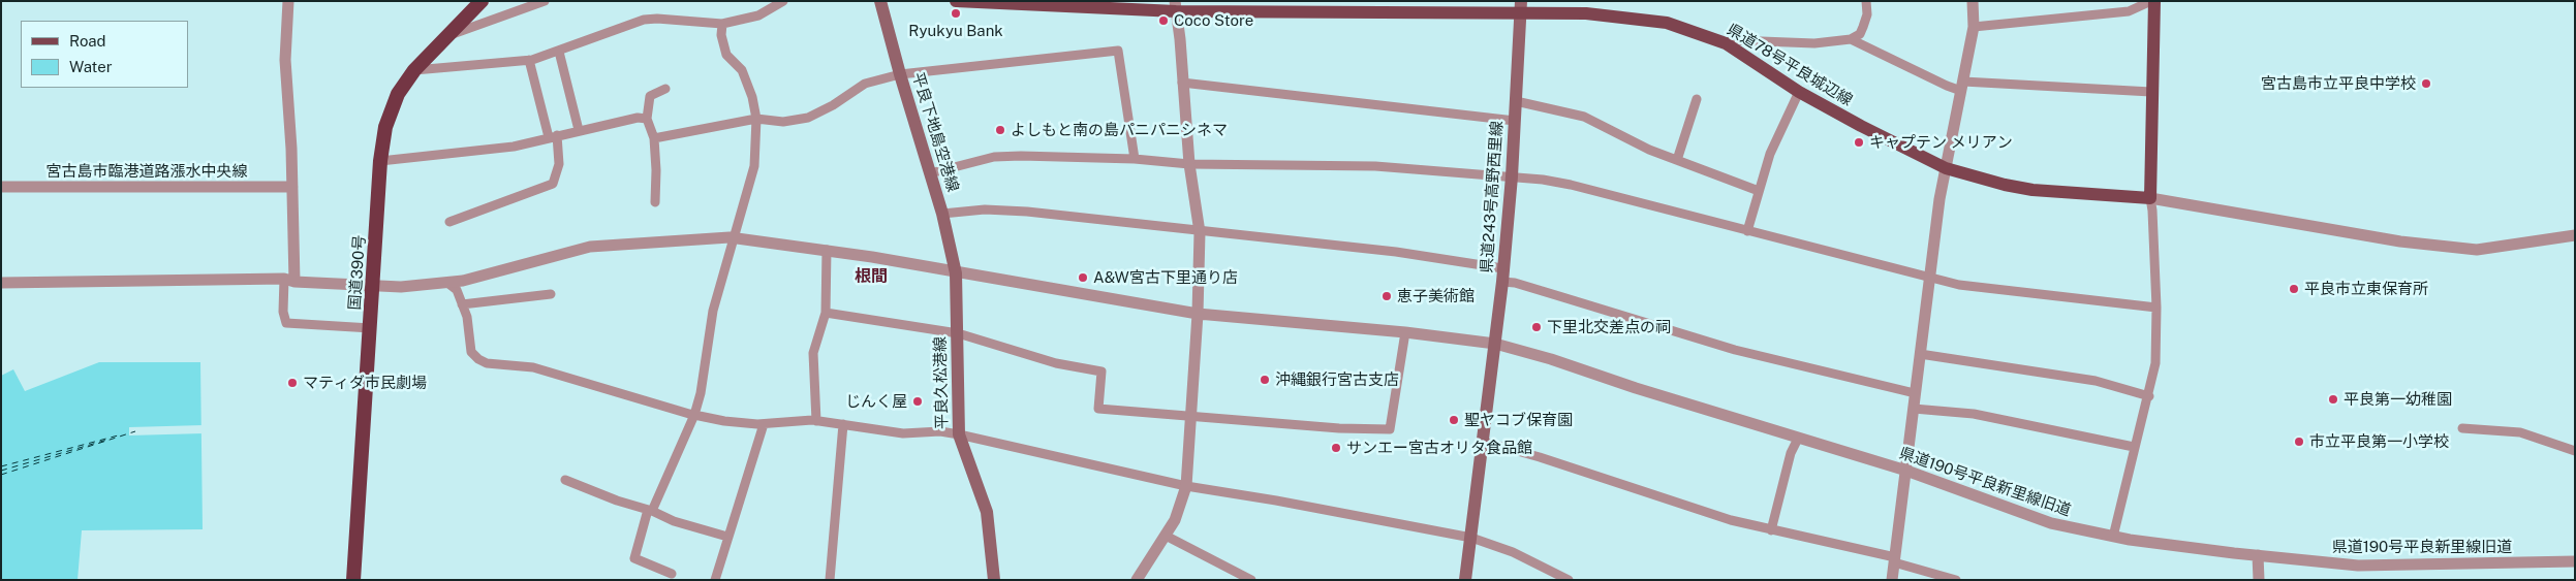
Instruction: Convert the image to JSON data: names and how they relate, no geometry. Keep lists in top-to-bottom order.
{
  "streets": {
    "highway": ["国道390号"],
    "main road": [
      "県道78号平良城辺線",
      "平良下地島空港線",
      "県道243号高野西里線",
      "平良久松港線"
    ],
    "street": ["宮古島市臨港道路漲水中央線", "県道190号平良新里線旧道"]
  },
  "crossings": [
    ["県道78号平良城辺線", "県道243号高野西里線"],
    ["平良下地島空港線", "平良久松港線"],
    ["平良下地島空港線", "県道190号平良新里線旧道"],
    ["県道243号高野西里線", "県道190号平良新里線旧道"],
    ["国道390号", "県道190号平良新里線旧道"],
    ["平良久松港線", "県道190号平良新里線旧道"]
  ],
  "districts": ["根間"],
  "places": [
    "Ryukyu Bank",
    "Coco Store",
    "宮古島市立平良中学校",
    "よしもと南の島パニパニシネマ",
    "キャプテン メリアン",
    "A&W宮古下里通り店",
    "平良市立東保育所",
    "恵子美術館",
    "下里北交差点の祠",
    "沖縄銀行宮古支店",
    "マティダ市民劇場",
    "平良第一幼稚園",
    "じんく屋",
    "聖ヤコブ保育園",
    "市立平良第一小学校",
    "サンエー宮古オリタ食品館"
  ],
  "legend": ["Road", "Water"]
}
